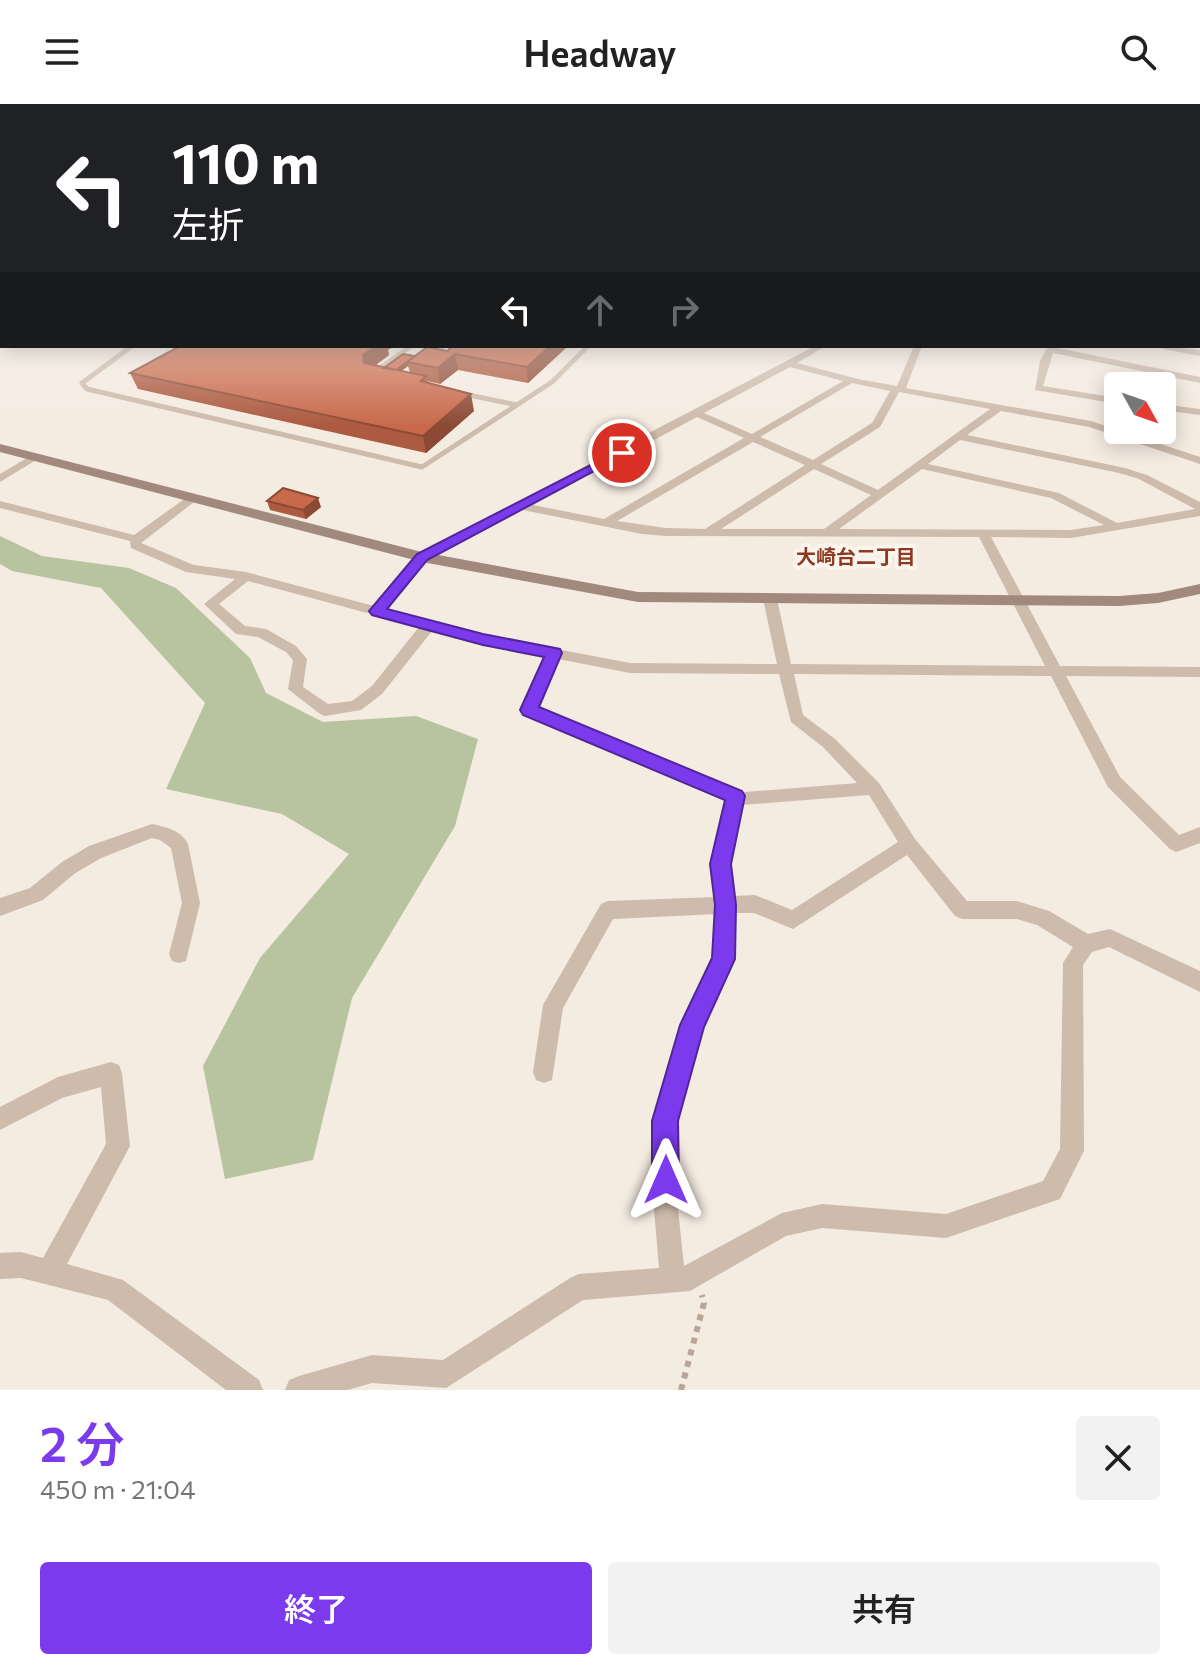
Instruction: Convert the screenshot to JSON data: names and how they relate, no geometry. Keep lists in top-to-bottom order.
{
  "districts": ["大崎台二丁目"],
  "north": "bottom right",
  "page": {
    "header": "Headway",
    "turn": ["110 m", "左折"],
    "heading": ["2 分", "450 m · 21:04"],
    "buttons": ["終了", "共有"]
  }
}
